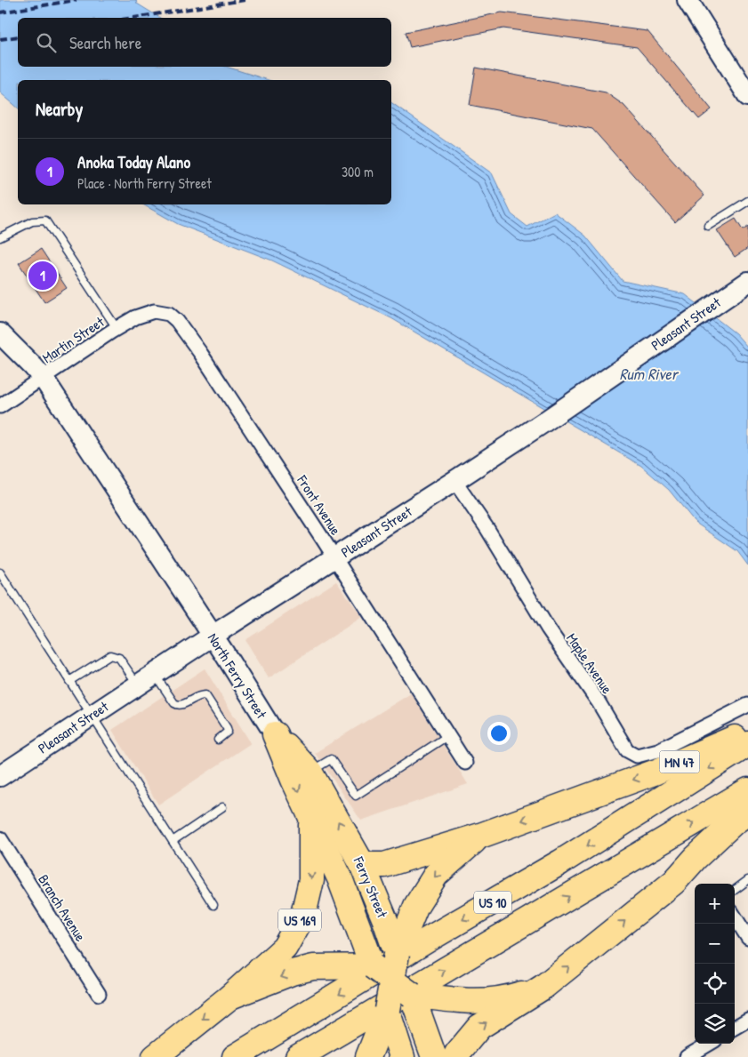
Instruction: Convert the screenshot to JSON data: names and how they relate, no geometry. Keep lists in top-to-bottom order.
{
  "streets": {
    "highway": [
      "North Ferry Street",
      "MN 47",
      "Ferry Street",
      "US 10",
      "US 169"
    ],
    "street": [
      "Pleasant Street",
      "Martin Street",
      "Front Avenue",
      "Maple Avenue",
      "Branch Avenue"
    ]
  },
  "crossings": [
    ["Pleasant Street", "Front Avenue"],
    ["Pleasant Street", "Maple Avenue"],
    ["Pleasant Street", "North Ferry Street"],
    ["Martin Street", "Front Avenue"],
    ["Martin Street", "North Ferry Street"],
    ["North Ferry Street", "Ferry Street"],
    ["North Ferry Street", "US 169"],
    ["MN 47", "Ferry Street"]
  ],
  "water": ["Rum River"],
  "page": {
    "search": "Search here",
    "heading": "Nearby",
    "list": [
      {
        "mark": "1",
        "name": "Anoka Today Alano",
        "note": "Place · North Ferry Street",
        "value": "300 m"
      }
    ],
    "pins": "1",
    "map_buttons": ["+", "−"]
  }
}
